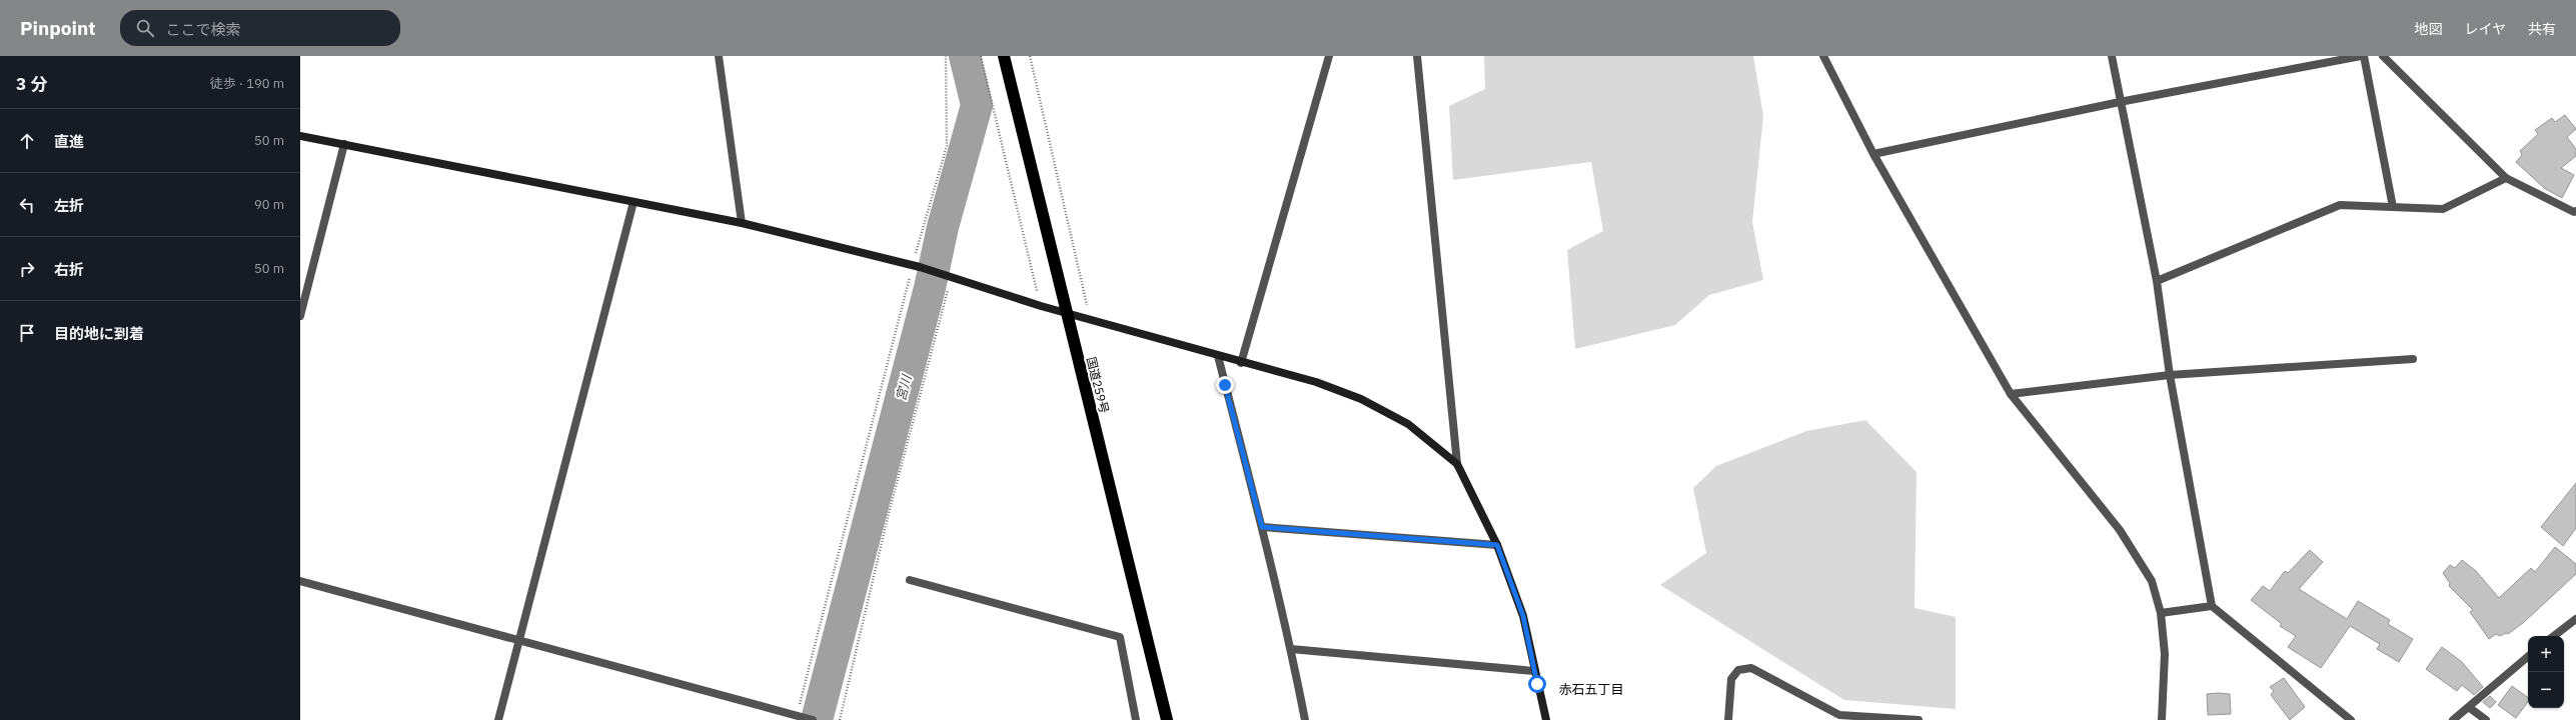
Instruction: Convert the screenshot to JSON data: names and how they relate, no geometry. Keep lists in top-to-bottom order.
{
  "streets": {
    "highway": ["国道259号"]
  },
  "districts": ["赤石五丁目"],
  "water": ["宮川"],
  "page": {
    "header": "Pinpoint",
    "search": "ここで検索",
    "nav": ["地図", "レイヤ", "共有"],
    "heading": ["3 分", "徒歩 · 190 m"],
    "list": [
      ["直進", "50 m"],
      ["左折", "90 m"],
      ["右折", "50 m"],
      "目的地に到着"
    ],
    "map_buttons": ["+", "−"]
  }
}
